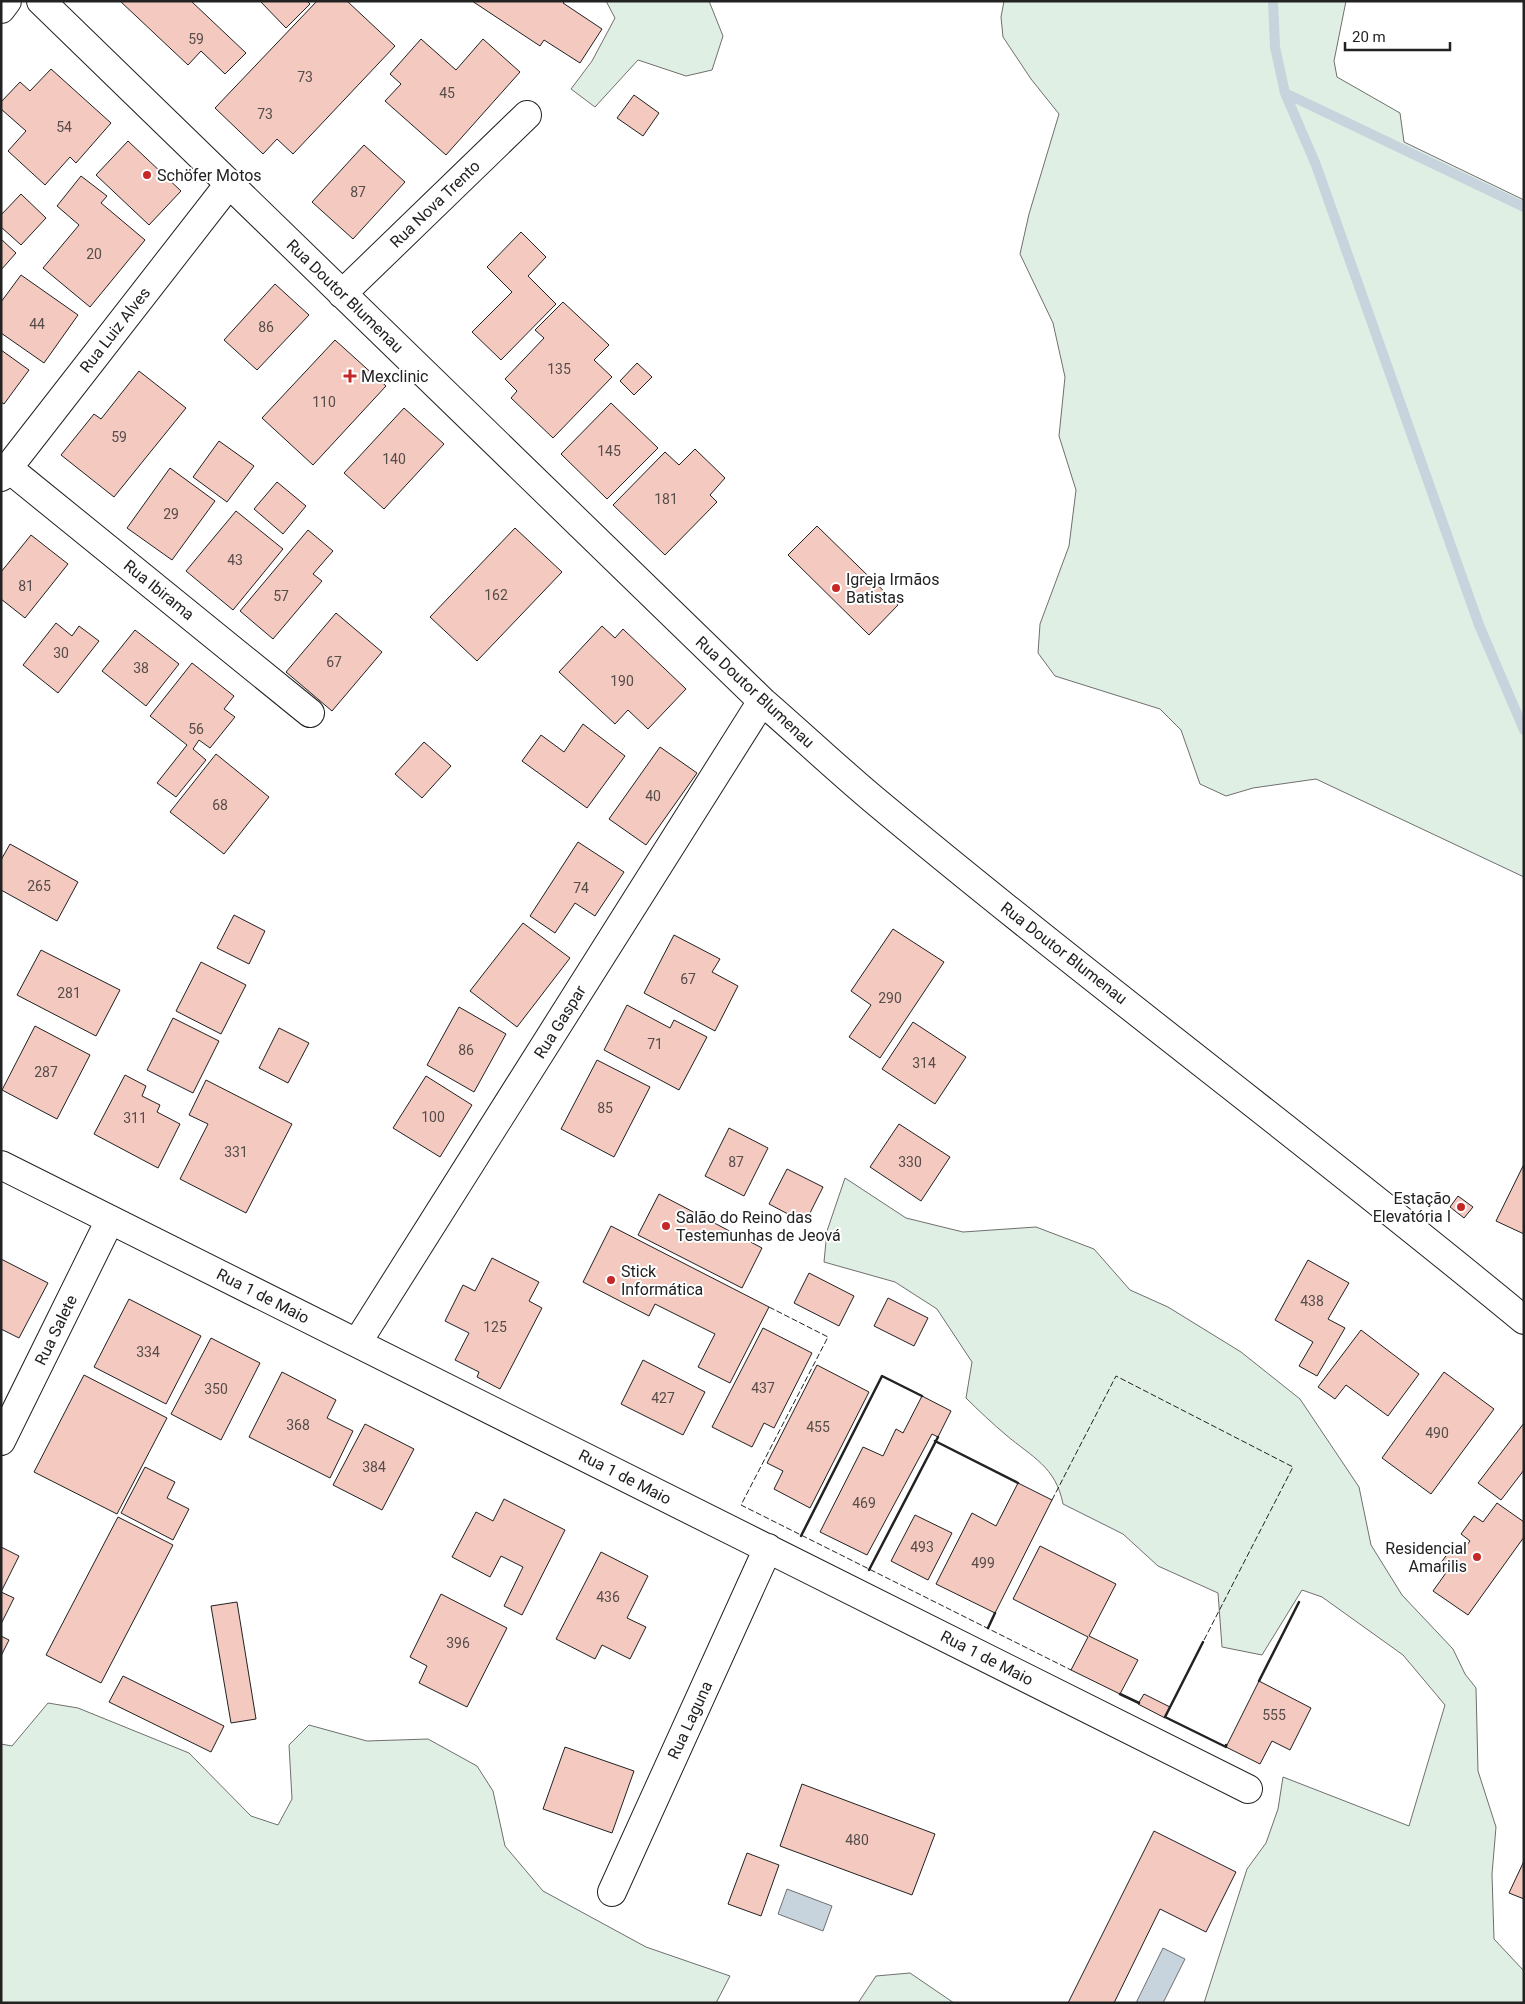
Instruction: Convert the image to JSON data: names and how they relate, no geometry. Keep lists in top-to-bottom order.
{
  "streets": {
    "street": [
      "Rua Nova Trento",
      "Rua Doutor Blumenau",
      "Rua Luiz Alves",
      "Rua Ibirama",
      "Rua Gaspar",
      "Rua 1 de Maio",
      "Rua Salete",
      "Rua Laguna"
    ]
  },
  "crossings": [
    ["Rua Nova Trento", "Rua Doutor Blumenau"],
    ["Rua Doutor Blumenau", "Rua Luiz Alves"],
    ["Rua Doutor Blumenau", "Rua Gaspar"],
    ["Rua Luiz Alves", "Rua Ibirama"],
    ["Rua Gaspar", "Rua 1 de Maio"],
    ["Rua 1 de Maio", "Rua Salete"],
    ["Rua 1 de Maio", "Rua Laguna"]
  ],
  "places": {
    "other": [
      "Schöfer Motos",
      "Igreja Irmãos Batistas",
      "Estação Elevatória I",
      "Salão do Reino das Testemunhas de Jeová",
      "Stick Informática",
      "Residencial Amarilis"
    ],
    "health": ["Mexclinic"]
  },
  "house_numbers": [
    "59",
    "73",
    "45",
    "73",
    "54",
    "87",
    "20",
    "44",
    "86",
    "135",
    "110",
    "59",
    "145",
    "140",
    "181",
    "29",
    "43",
    "81",
    "162",
    "57",
    "30",
    "67",
    "38",
    "190",
    "56",
    "40",
    "68",
    "265",
    "74",
    "67",
    "281",
    "290",
    "71",
    "86",
    "314",
    "287",
    "85",
    "100",
    "311",
    "331",
    "87",
    "330",
    "438",
    "125",
    "334",
    "437",
    "350",
    "427",
    "368",
    "455",
    "490",
    "384",
    "469",
    "493",
    "499",
    "436",
    "396",
    "555",
    "480"
  ],
  "scale_bar": "20 m"
}
